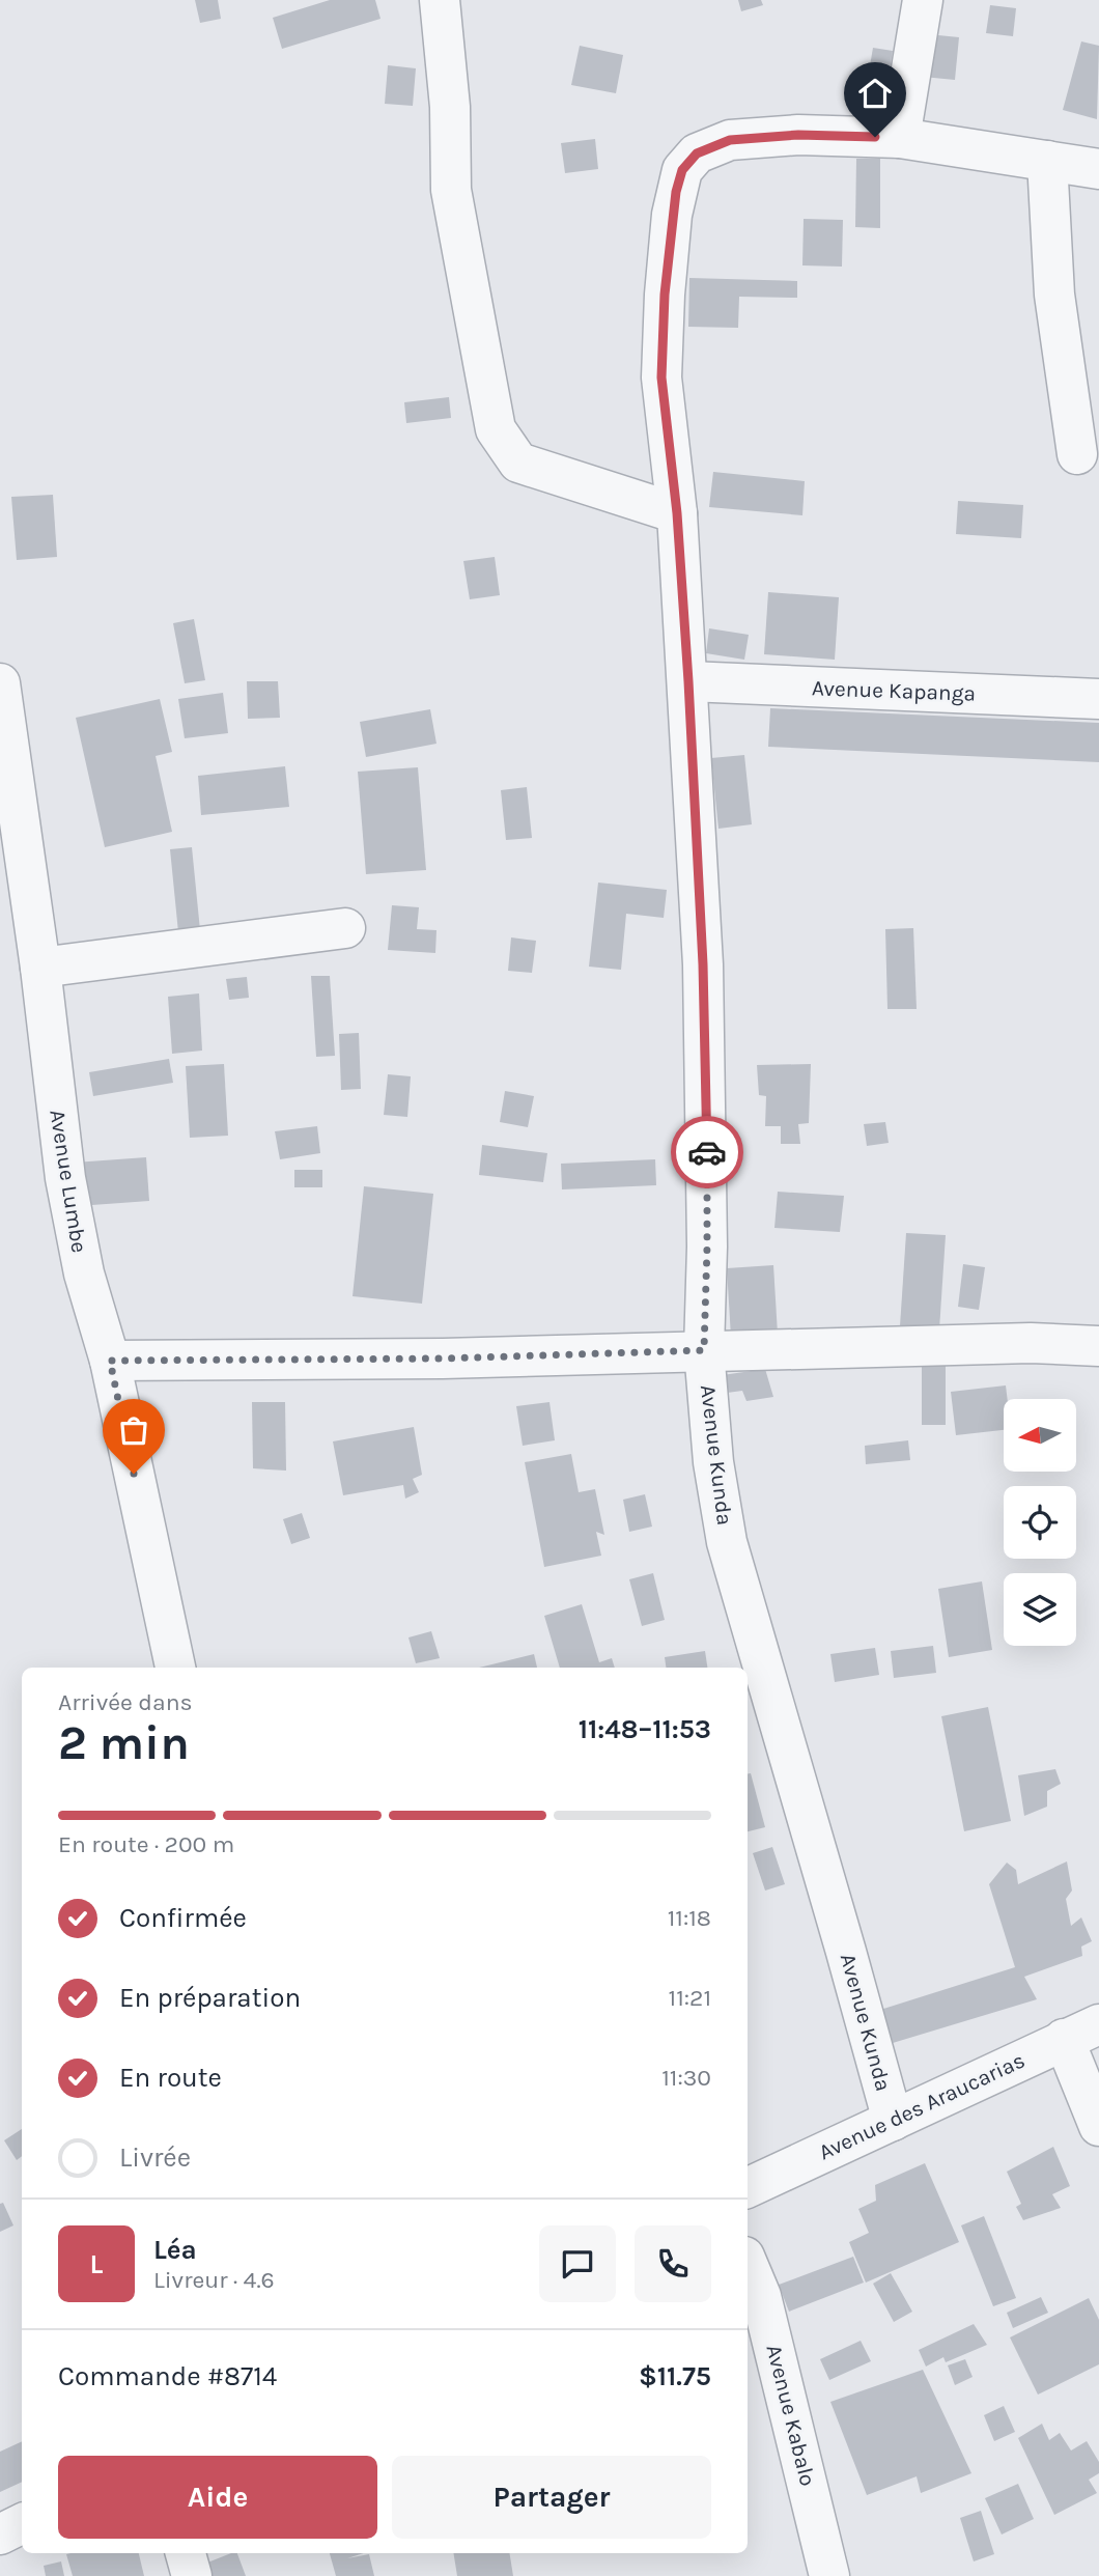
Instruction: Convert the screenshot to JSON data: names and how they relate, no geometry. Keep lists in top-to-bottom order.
{
  "streets": {
    "street": [
      "Avenue Kapanga",
      "Avenue Lumbe",
      "Avenue Kunda",
      "Avenue des Araucarias",
      "Avenue Kabalo"
    ]
  },
  "crossings": [
    ["Avenue Kapanga", "Avenue Kunda"],
    ["Avenue Kunda", "Avenue des Araucarias"]
  ],
  "north": "left",
  "page": {
    "heading": ["2 min", "Arrivée dans", "11:48–11:53"],
    "panel": [
      "Léa",
      "Livreur · 4.6",
      "Commande #8714",
      "$11.75"
    ],
    "bar": "En route · 200 m",
    "list": [
      ["Confirmée", "11:18"],
      ["En préparation", "11:21"],
      ["En route", "11:30"],
      "Livrée"
    ],
    "round": "L",
    "buttons": ["Aide", "Partager"]
  }
}
